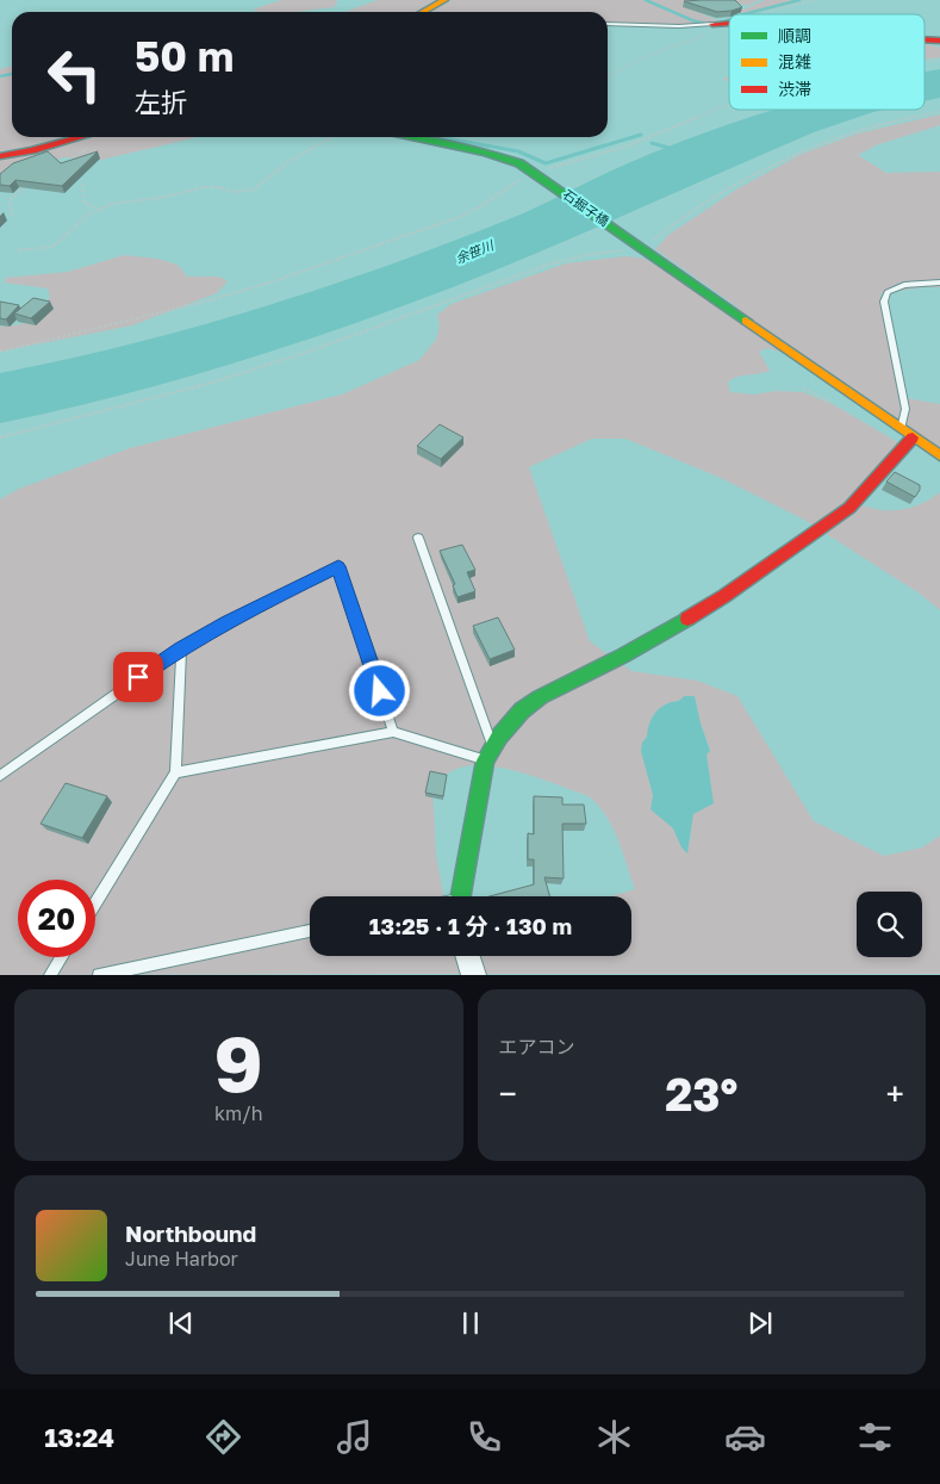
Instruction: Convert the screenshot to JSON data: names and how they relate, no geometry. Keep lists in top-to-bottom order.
{
  "streets": {
    "street": ["石掘子橋"]
  },
  "water": ["余笹川"],
  "legend": ["順調", "混雑", "渋滞"],
  "page": {
    "turn": ["50 m", "左折"],
    "limit": "20",
    "trip": "13:25 · 1 分 · 130 m",
    "tile": [
      ["9", "km/h"],
      "エアコン"
    ],
    "heat": ["−", "23°", "+"],
    "song": ["Northbound", "June Harbor"],
    "tabs": "13:24"
  }
}
